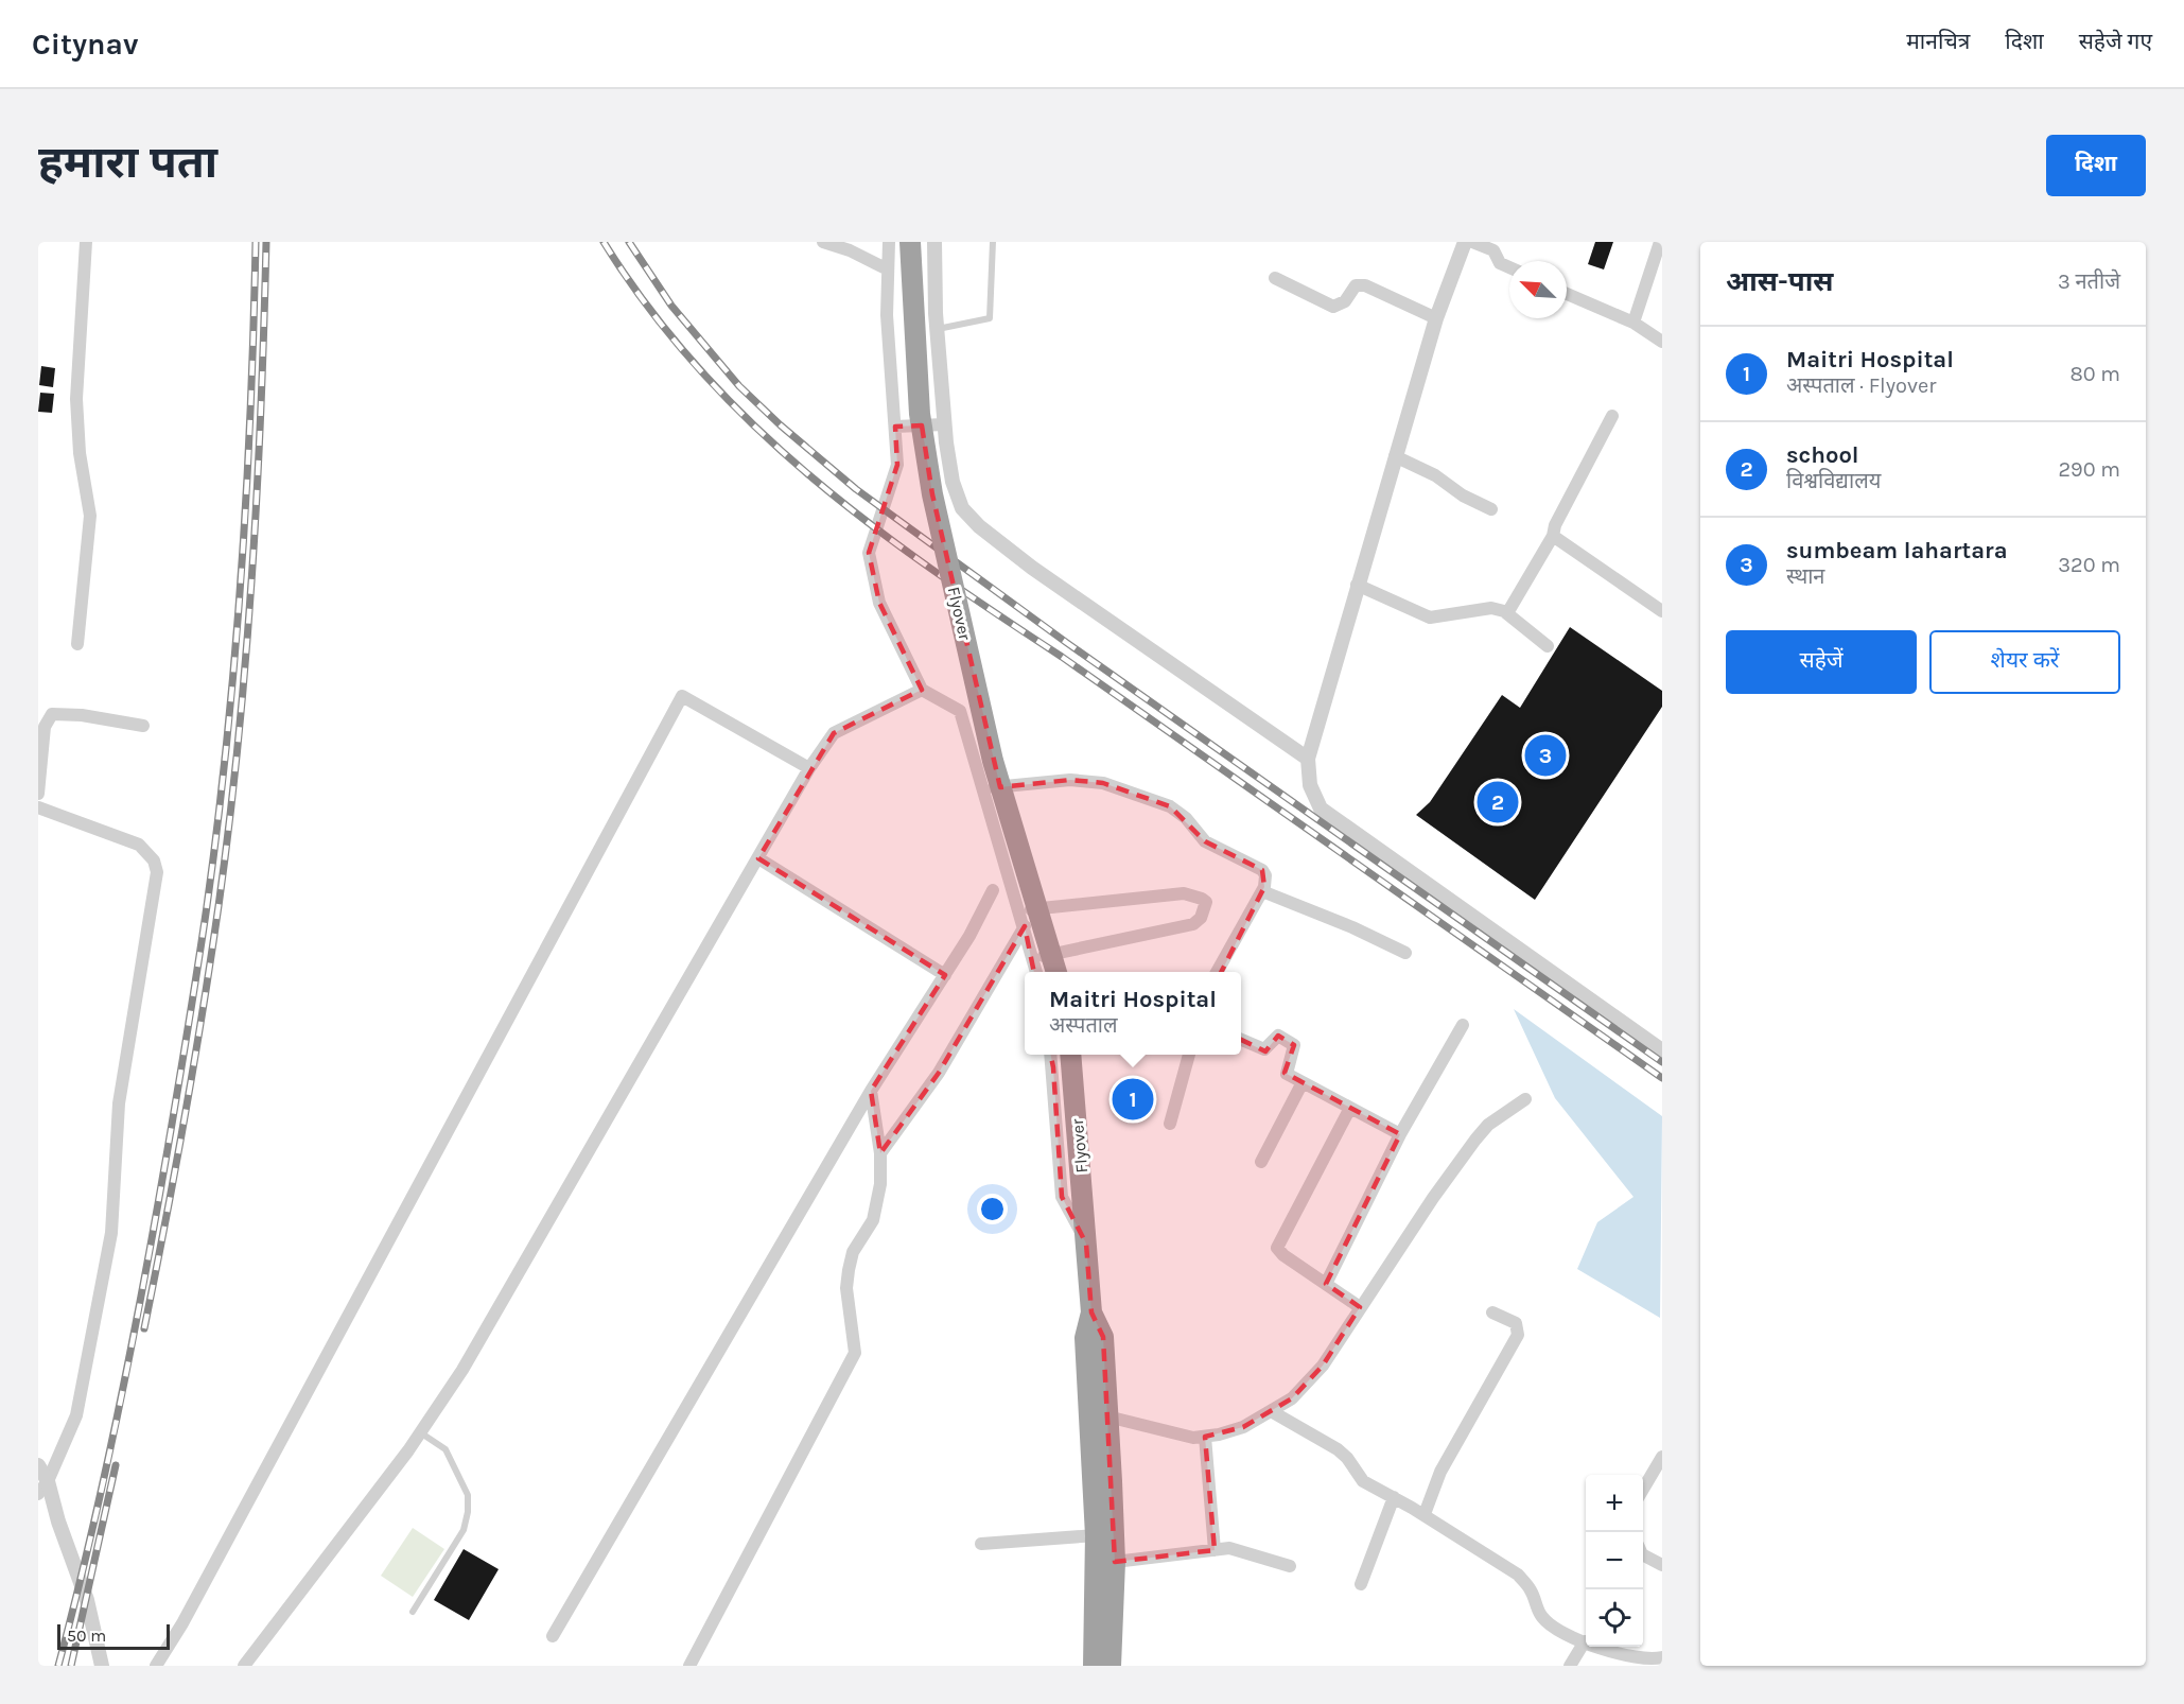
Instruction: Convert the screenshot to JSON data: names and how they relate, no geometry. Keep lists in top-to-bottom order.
{
  "streets": {
    "highway": ["Flyover"]
  },
  "scale_bar": "50 m",
  "north": "top left",
  "page": {
    "header": "Citynav",
    "nav": ["मानचित्र", "दिशा", "सहेजे गए"],
    "buttons": [
      "दिशा",
      ["सहेजें", "शेयर करें"]
    ],
    "title": "हमारा पता",
    "heading": ["आस-पास", "3 नतीजे"],
    "list": [
      {
        "mark": "1",
        "name": "Maitri Hospital",
        "note": "अस्पताल · Flyover",
        "value": "80 m"
      },
      {
        "mark": "2",
        "name": "school",
        "note": "विश्वविद्यालय",
        "value": "290 m"
      },
      {
        "mark": "3",
        "name": "sumbeam lahartara",
        "note": "स्थान",
        "value": "320 m"
      }
    ],
    "pins": ["3", "2", "1"],
    "popup": ["Maitri Hospital", "अस्पताल"],
    "map_buttons": ["+", "−"],
    "scale": "50 m"
  }
}
